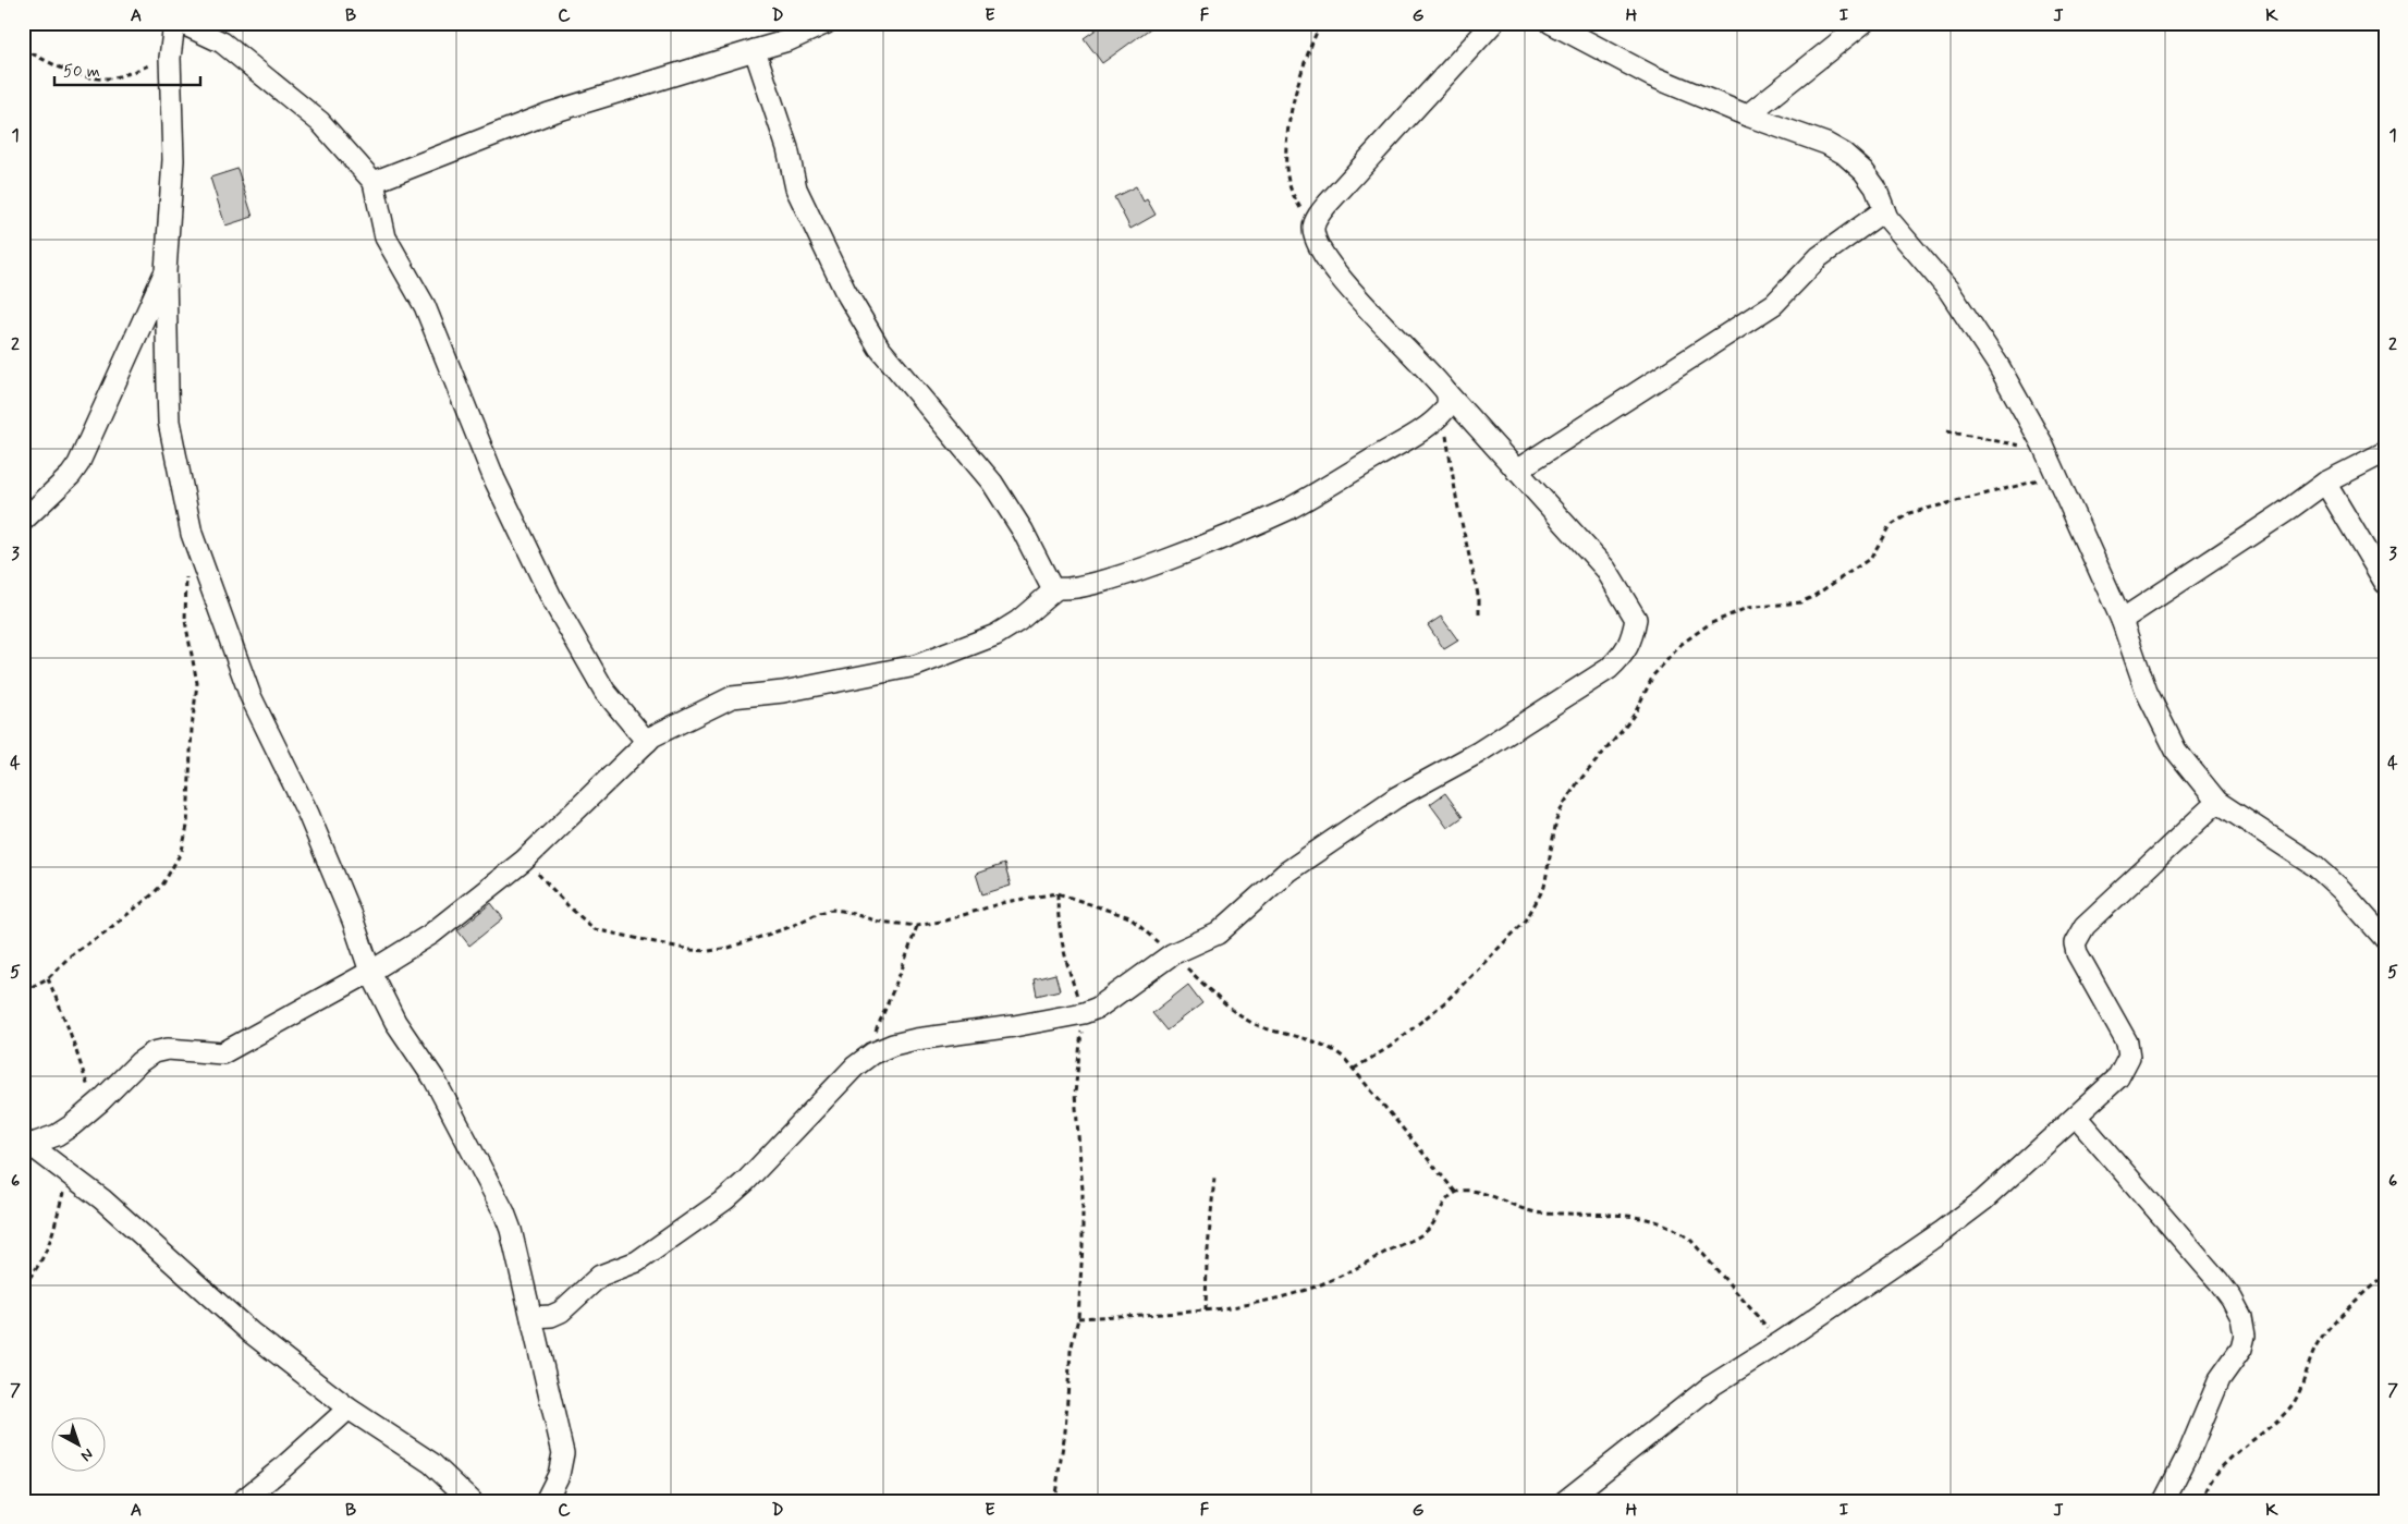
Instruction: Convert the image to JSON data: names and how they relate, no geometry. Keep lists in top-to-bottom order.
{
  "scale_bar": "50 m",
  "north": "bottom right",
  "grid": {
    "columns": [
      "A",
      "B",
      "C",
      "D",
      "E",
      "F",
      "G",
      "H",
      "I",
      "J",
      "K"
    ],
    "rows": [
      "1",
      "2",
      "3",
      "4",
      "5",
      "6",
      "7"
    ]
  }
}
